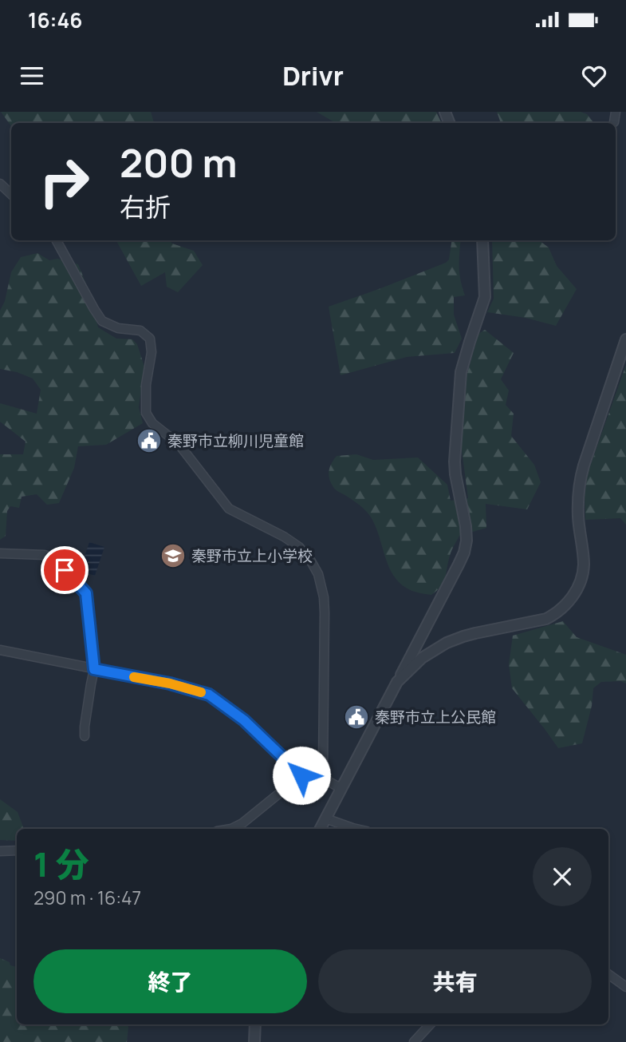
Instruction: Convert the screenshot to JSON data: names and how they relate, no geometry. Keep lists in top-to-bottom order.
{
  "places": {
    "public building": ["秦野市立柳川児童館", "秦野市立上公民館"],
    "school or university": ["秦野市立上小学校"]
  },
  "page": {
    "status": "16:46",
    "header": "Drivr",
    "turn": ["200 m", "右折"],
    "heading": ["1 分", "290 m · 16:47"],
    "buttons": ["終了", "共有"]
  }
}
